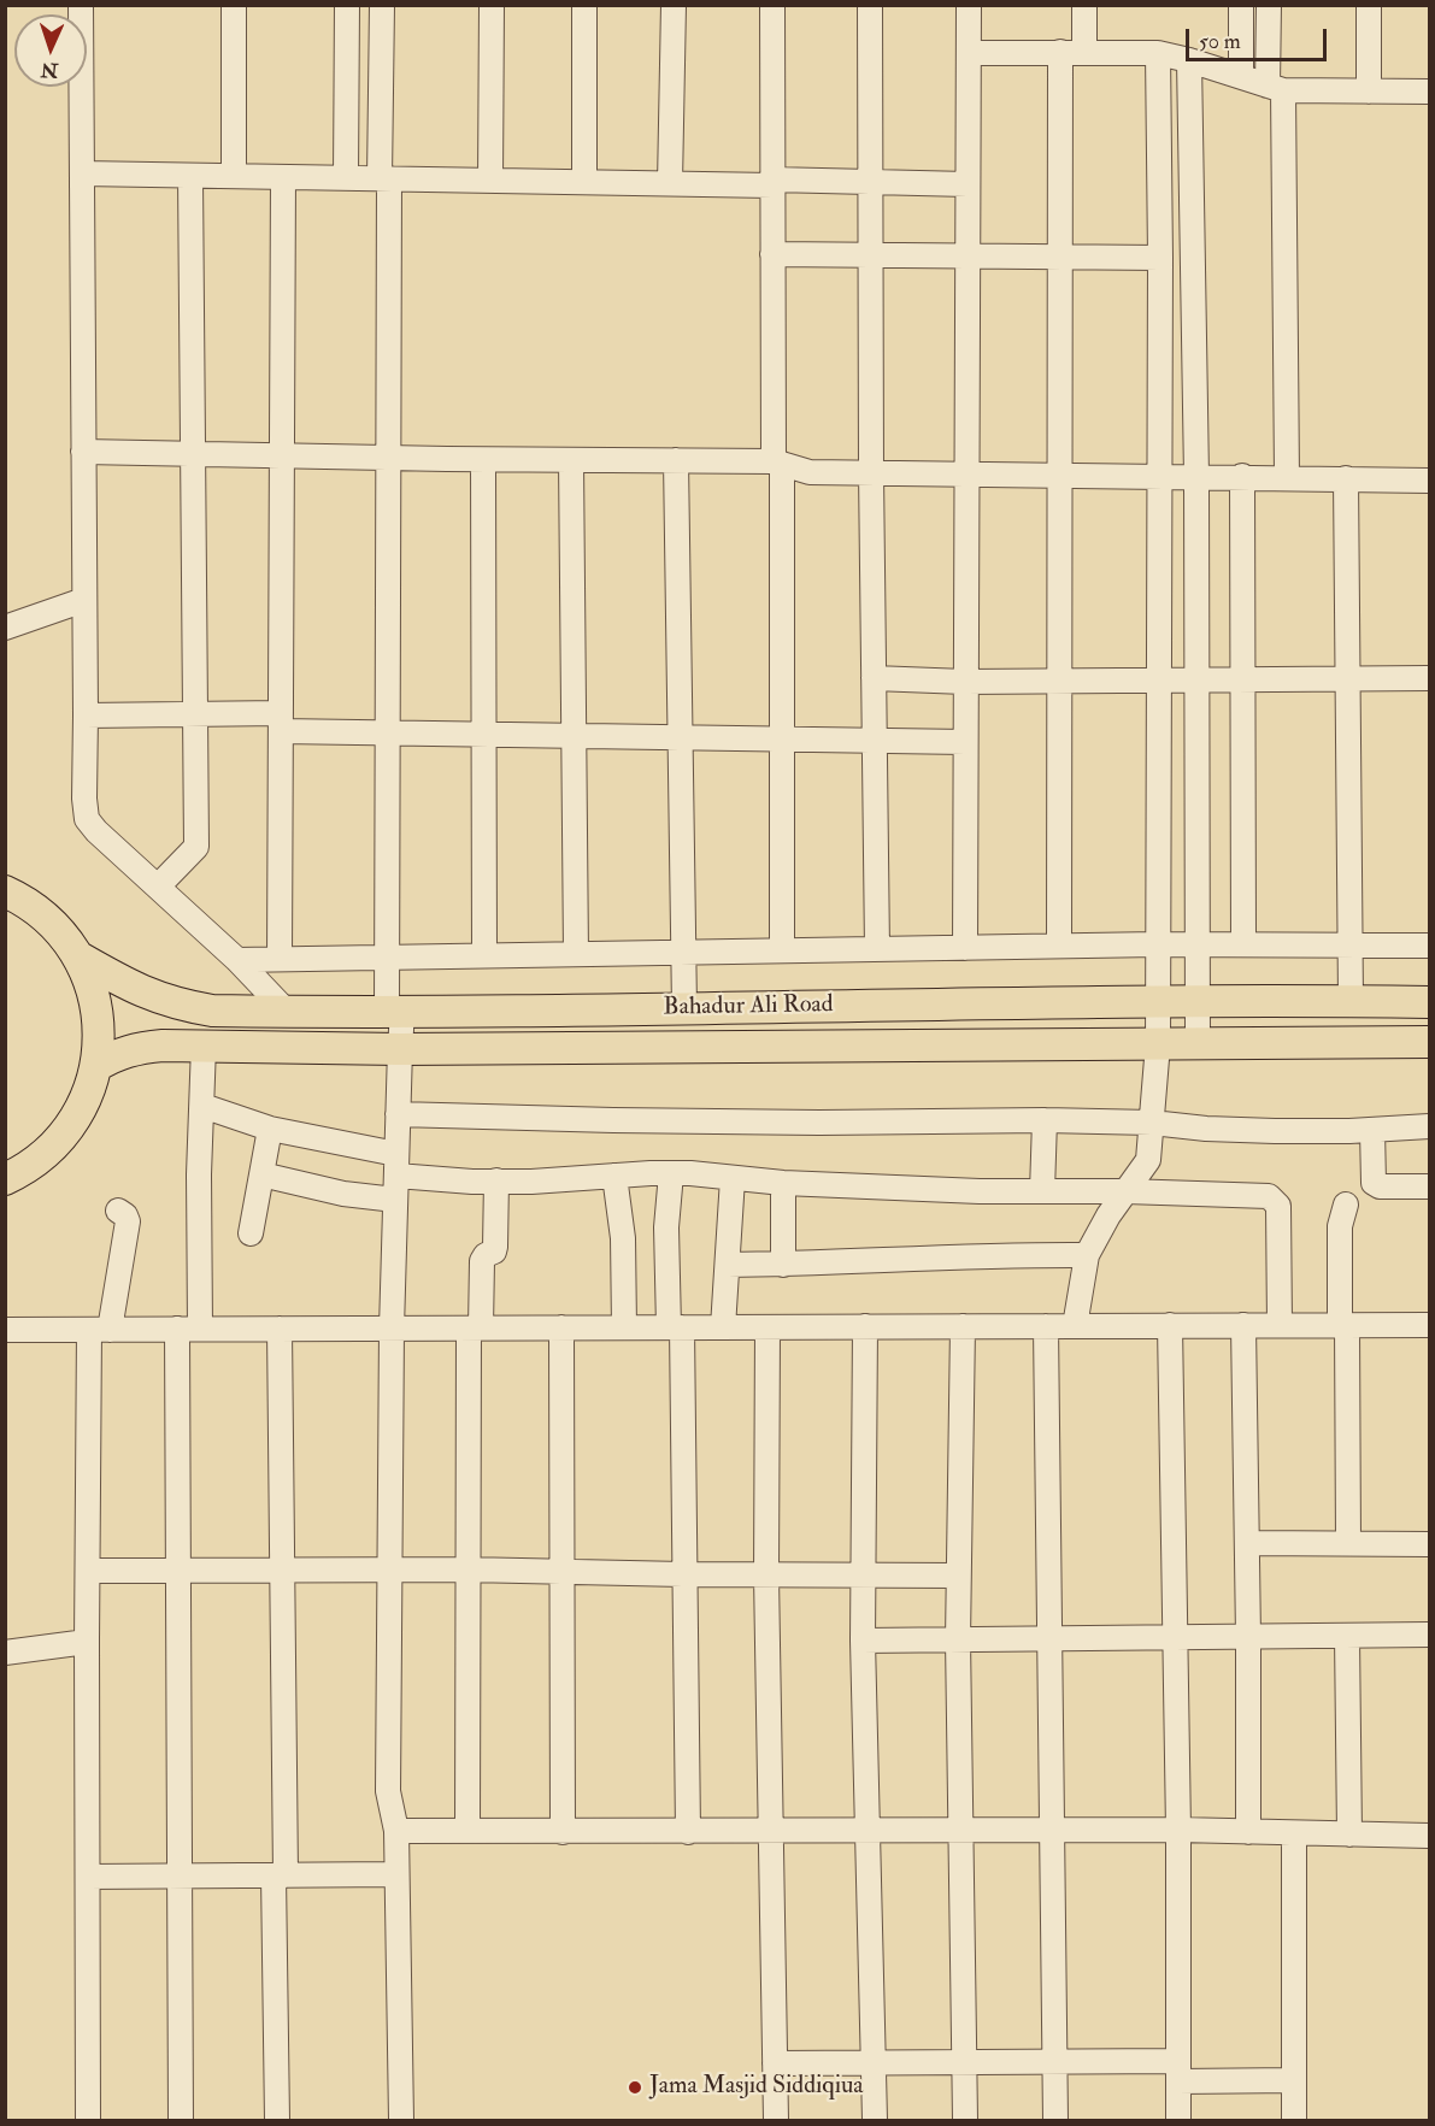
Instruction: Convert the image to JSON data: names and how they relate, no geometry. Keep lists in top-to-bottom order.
{
  "streets": {
    "main road": ["Bahadur Ali Road"]
  },
  "places": ["Jama Masjid Siddiqiua"],
  "scale_bar": "50 m",
  "north": "bottom"
}
